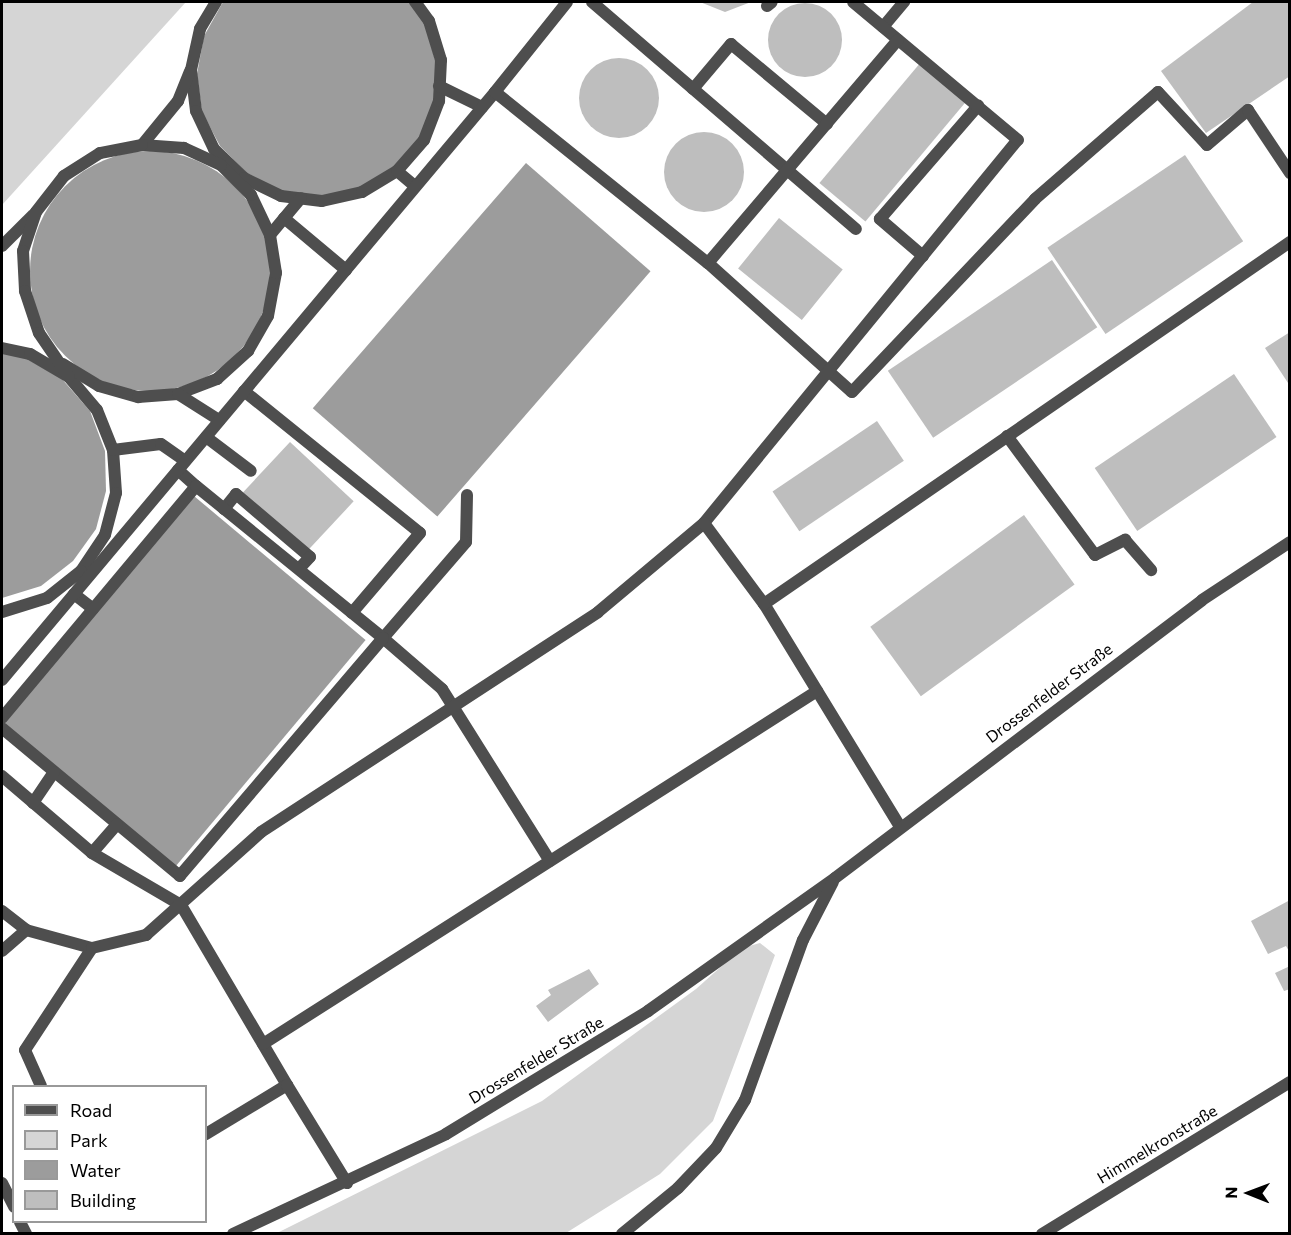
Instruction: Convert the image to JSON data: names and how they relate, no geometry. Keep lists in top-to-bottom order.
{
  "streets": {
    "street": ["Drossenfelder Straße", "Himmelkronstraße"]
  },
  "legend": [
    "Road",
    "Park",
    "Water",
    "Building"
  ],
  "north": "left"
}
